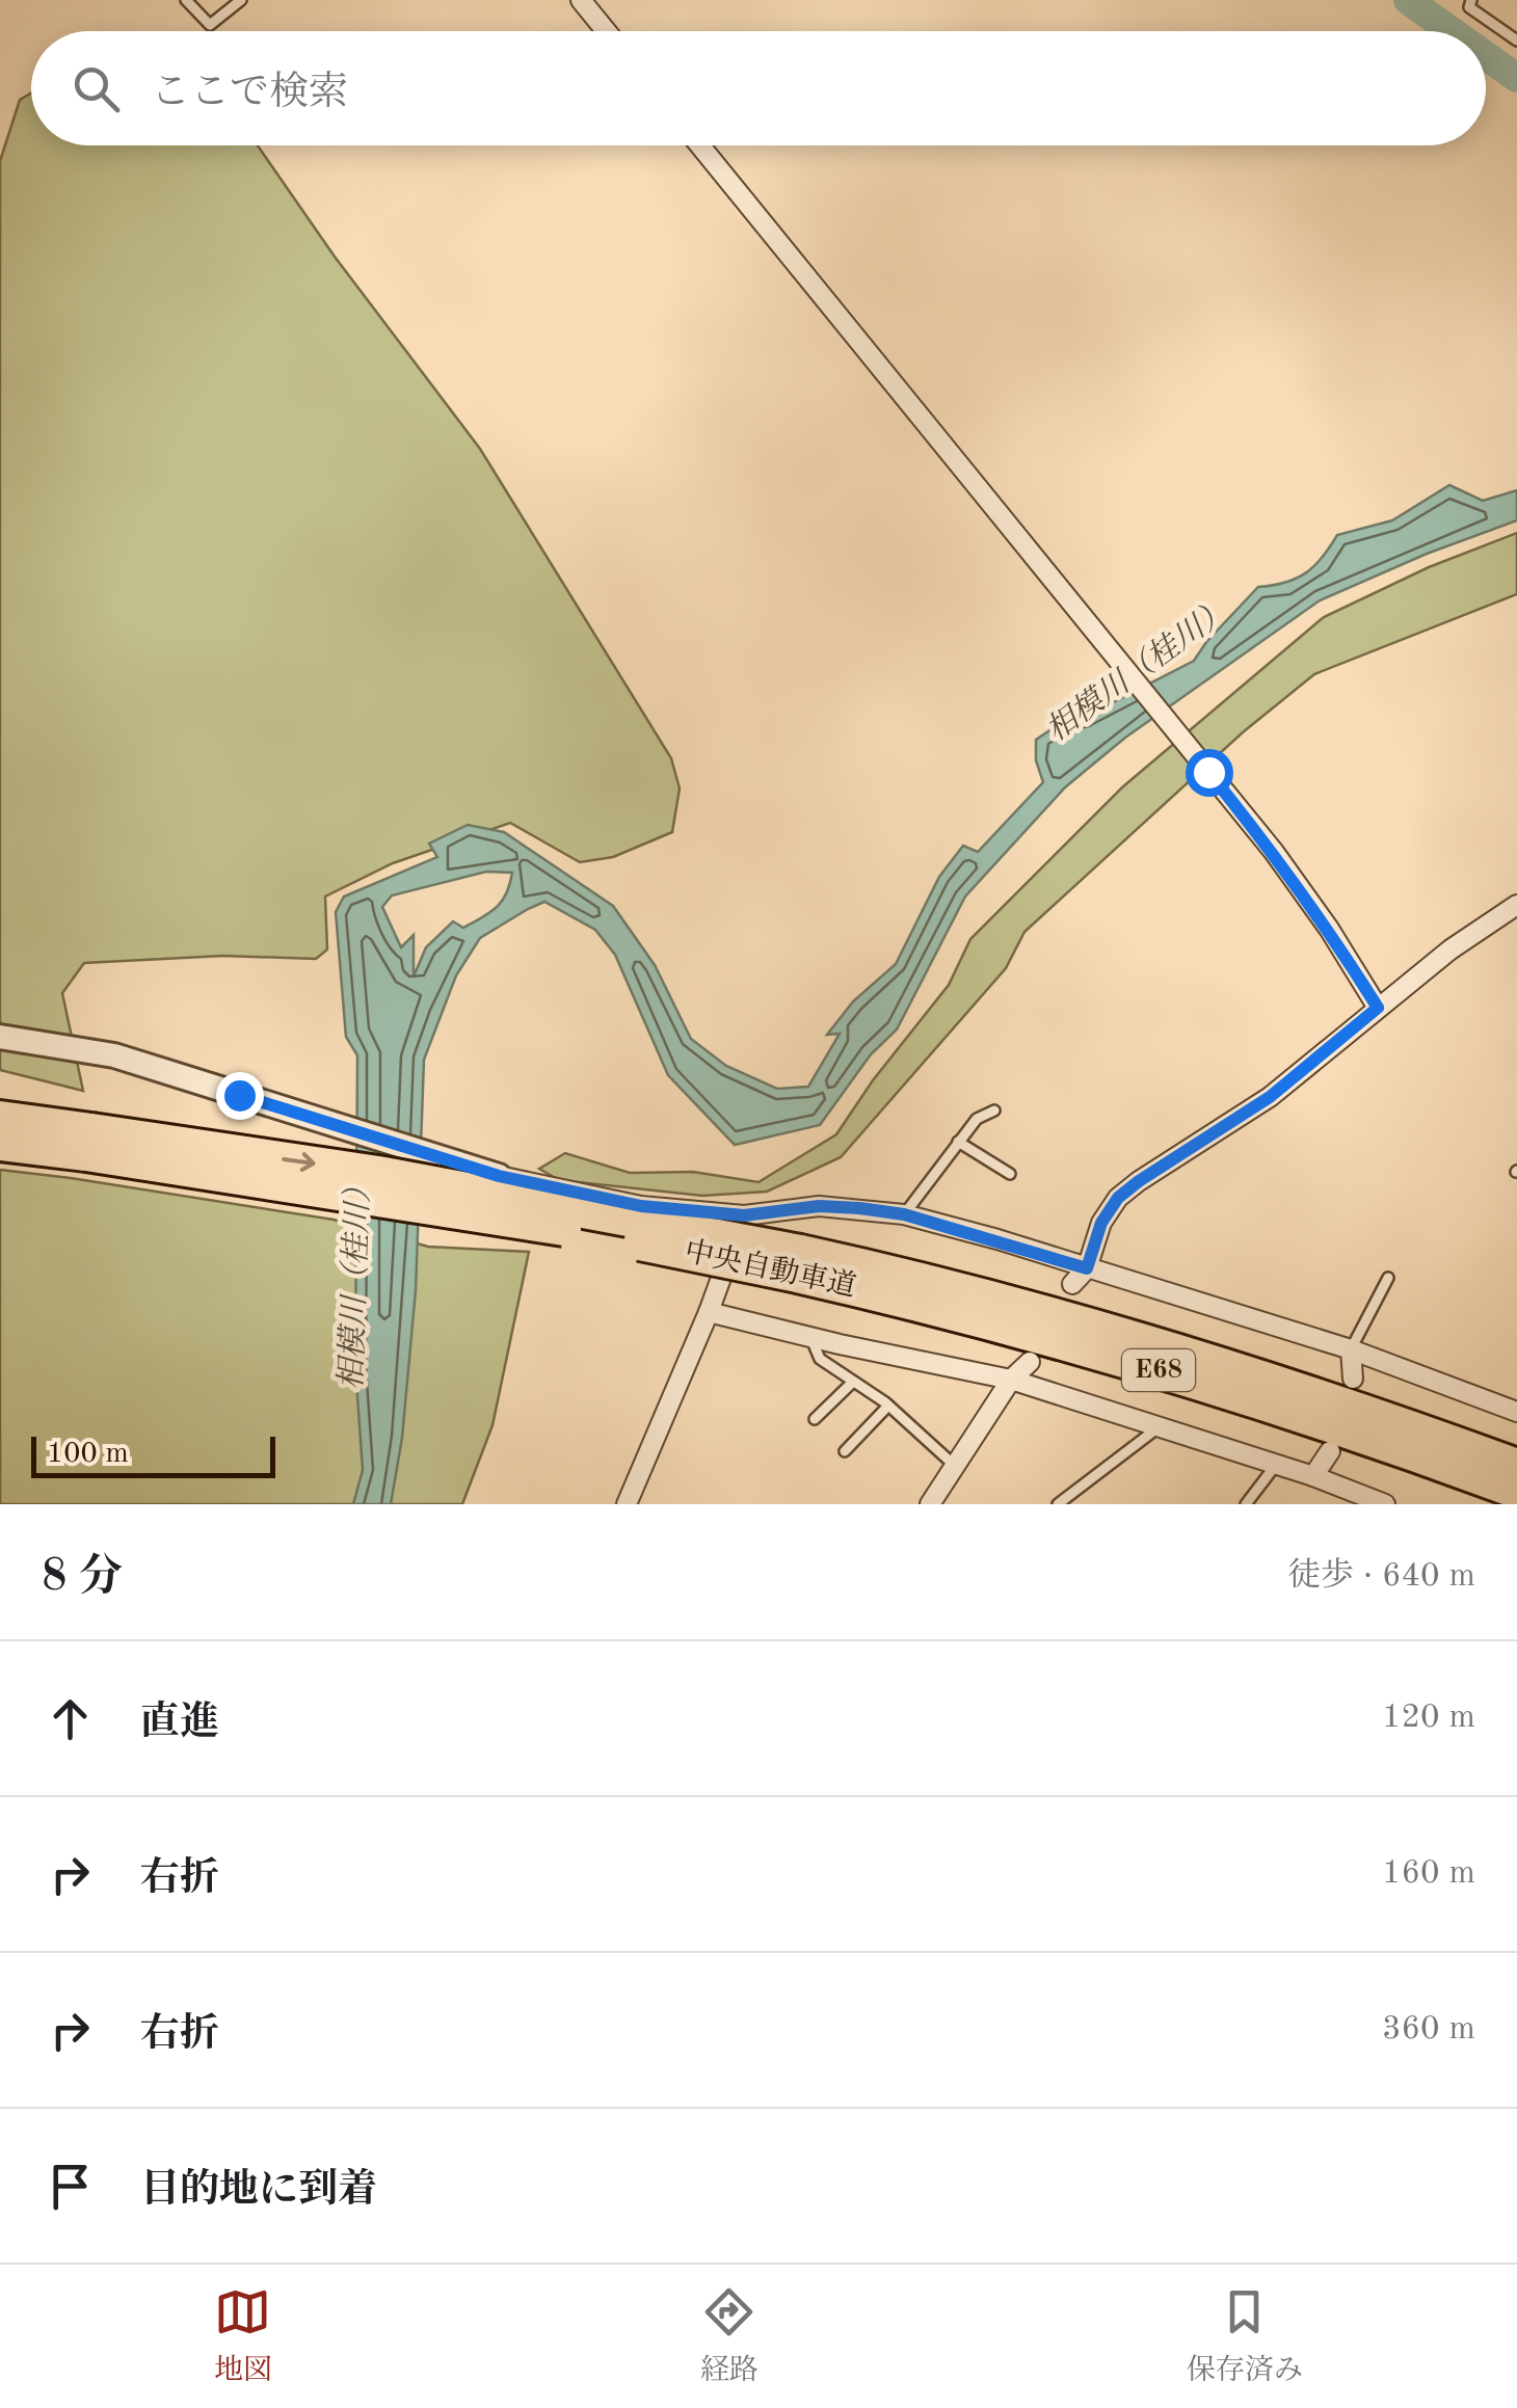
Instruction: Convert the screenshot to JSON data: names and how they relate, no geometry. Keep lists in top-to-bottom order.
{
  "streets": {
    "highway": ["中央自動車道", "E68"]
  },
  "water": ["相模川（桂川）"],
  "scale_bar": "100 m",
  "page": {
    "search": "ここで検索",
    "scale": "100 m",
    "heading": ["8 分", "徒歩 · 640 m"],
    "list": [
      ["直進", "120 m"],
      ["右折", "160 m"],
      ["右折", "360 m"],
      "目的地に到着"
    ],
    "nav": ["地図", "経路", "保存済み"]
  }
}
